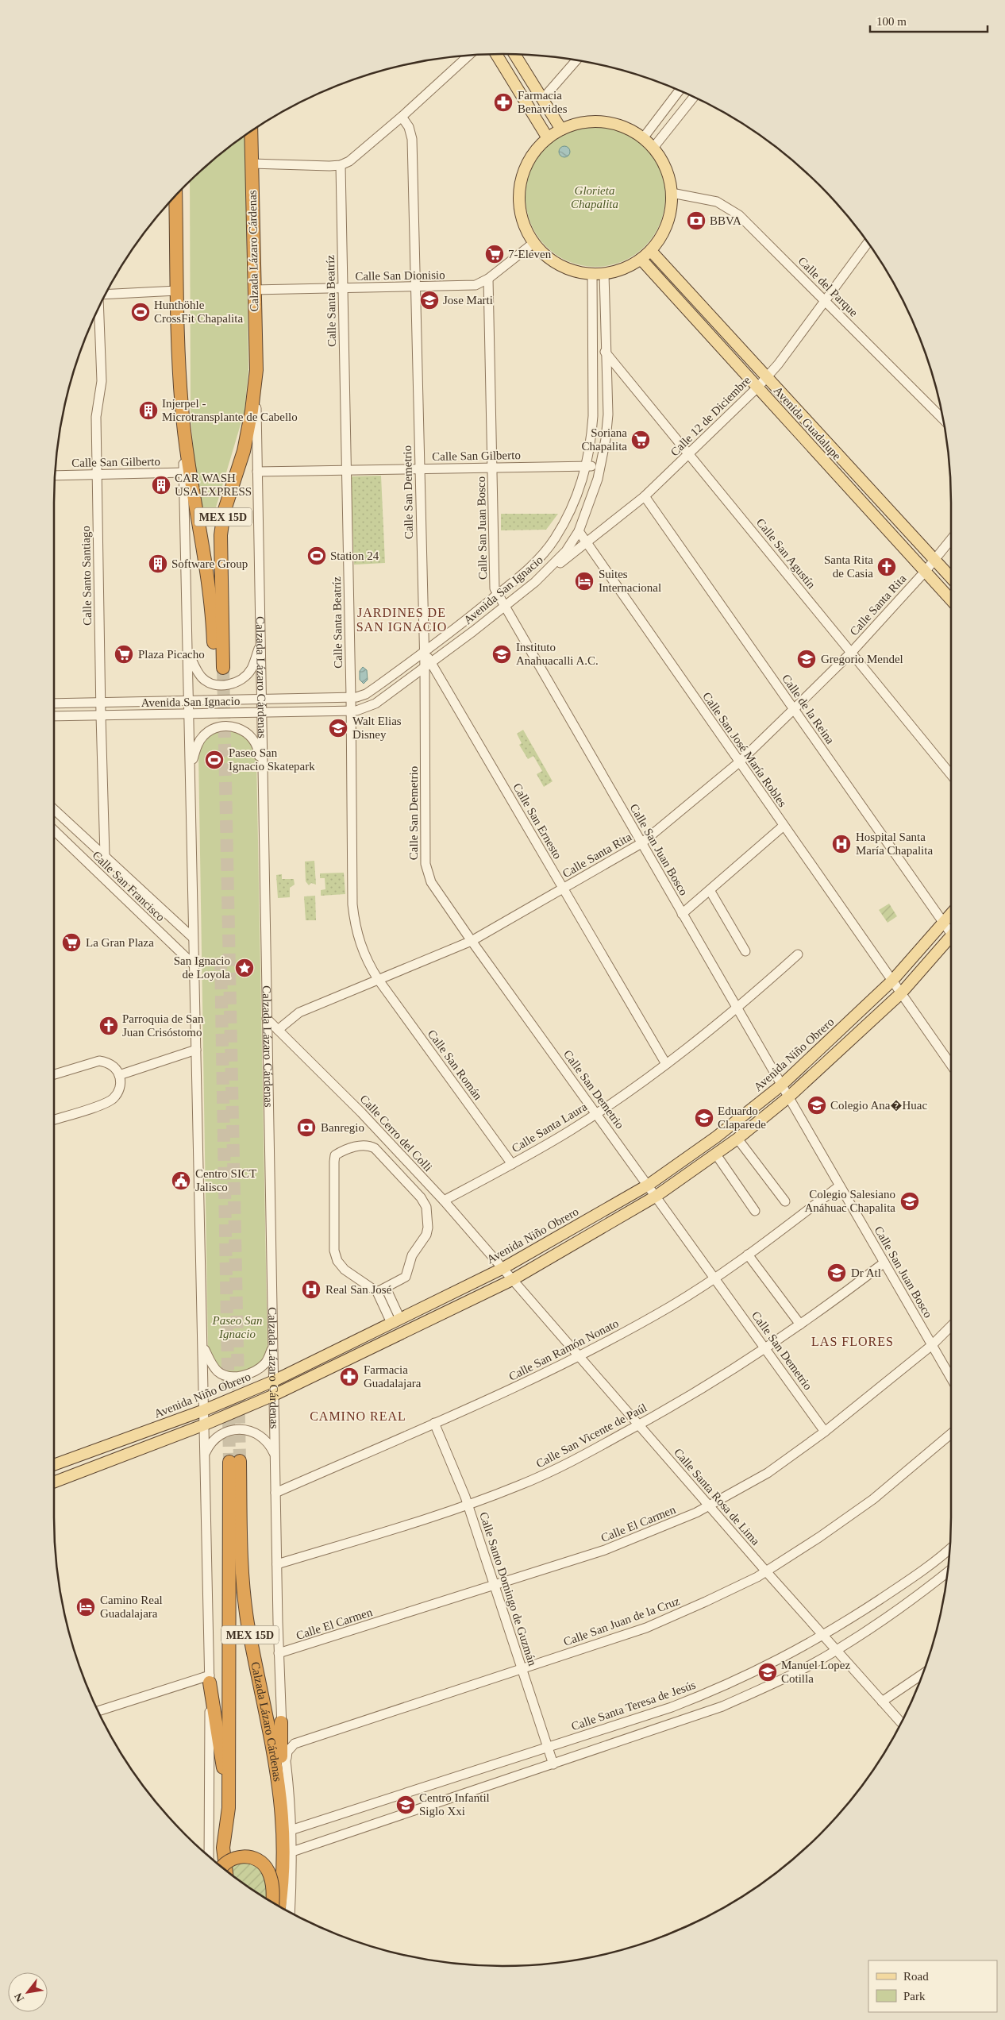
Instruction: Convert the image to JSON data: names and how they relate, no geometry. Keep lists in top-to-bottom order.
{
  "streets": {
    "highway": ["Calzada Lázaro Cárdenas", "MEX 15D"],
    "main road": ["Avenida Guadalupe", "Avenida Niño Obrero"],
    "street": [
      "Calle San Dionisio",
      "Calle del Parque",
      "Calle Santa Beatríz",
      "Calle 12 de Diciembre",
      "Calle San Gilberto",
      "Calle San Demetrio",
      "Calle San Juan Bosco",
      "Calle San Agustín",
      "Calle Santo Santiago",
      "Avenida San Ignacio",
      "Calle Santa Rita",
      "Calle de la Reina",
      "Calle San José María Robles",
      "Calle San Ernesto",
      "Calle San Francisco",
      "Calle San Román",
      "Calle Santa Laura",
      "Calle Cerro del Colli",
      "Calle San Ramón Nonato",
      "Calle San Vicente de Paúl",
      "Calle Santa Rosa de Lima",
      "Calle El Carmen",
      "Calle Santo Domingo de Guzmán",
      "Calle San Juan de la Cruz",
      "Calle Santa Teresa de Jesús"
    ]
  },
  "crossings": [
    ["Calzada Lázaro Cárdenas", "Calle San Dionisio"],
    ["Calzada Lázaro Cárdenas", "Calle San Gilberto"],
    ["Calzada Lázaro Cárdenas", "Avenida San Ignacio"],
    ["Calzada Lázaro Cárdenas", "Calle San Francisco"],
    ["Calzada Lázaro Cárdenas", "Avenida Niño Obrero"],
    ["Calzada Lázaro Cárdenas", "Calle Cerro del Colli"],
    ["Calzada Lázaro Cárdenas", "Calle San Ramón Nonato"],
    ["Calzada Lázaro Cárdenas", "Calle San Vicente de Paúl"],
    ["Calzada Lázaro Cárdenas", "Calle El Carmen"],
    ["Calzada Lázaro Cárdenas", "Calle San Juan de la Cruz"],
    ["Calzada Lázaro Cárdenas", "Calle Santa Teresa de Jesús"],
    ["Calle San Dionisio", "Calle Santa Beatríz"],
    ["Calle San Dionisio", "Calle San Demetrio"],
    ["Calle San Dionisio", "Calle San Juan Bosco"],
    ["Calle del Parque", "Calle 12 de Diciembre"],
    ["Calle Santa Beatríz", "Calle San Gilberto"],
    ["Calle Santa Beatríz", "Avenida San Ignacio"],
    ["Calle Santa Beatríz", "Calle Santa Rita"],
    ["Calle Santa Beatríz", "Calle San Román"],
    ["Calle 12 de Diciembre", "Avenida Guadalupe"],
    ["Calle 12 de Diciembre", "Calle San Agustín"],
    ["Calle 12 de Diciembre", "Avenida San Ignacio"],
    ["Calle 12 de Diciembre", "Calle de la Reina"],
    ["Calle 12 de Diciembre", "Calle San José María Robles"],
    ["Avenida Guadalupe", "Calle Santa Rita"],
    ["Calle San Gilberto", "Calle San Demetrio"],
    ["Calle San Gilberto", "Calle San Juan Bosco"],
    ["Calle San Gilberto", "Calle Santo Santiago"],
    ["Calle San Gilberto", "Avenida San Ignacio"],
    ["Calle San Demetrio", "Avenida San Ignacio"],
    ["Calle San Demetrio", "Calle Santa Rita"],
    ["Calle San Demetrio", "Calle San Ernesto"],
    ["Calle San Demetrio", "Avenida Niño Obrero"],
    ["Calle San Demetrio", "Calle Santa Laura"],
    ["Calle San Demetrio", "Calle San Ramón Nonato"],
    ["Calle San Demetrio", "Calle San Vicente de Paúl"],
    ["Calle San Demetrio", "Calle El Carmen"],
    ["Calle San Juan Bosco", "Avenida San Ignacio"],
    ["Calle San Juan Bosco", "Calle Santa Rita"],
    ["Calle San Juan Bosco", "Avenida Niño Obrero"],
    ["Calle San Juan Bosco", "Calle Santa Laura"],
    ["Calle San Juan Bosco", "Calle San Ramón Nonato"],
    ["Calle San Juan Bosco", "Calle San Vicente de Paúl"],
    ["Calle San Juan Bosco", "Calle El Carmen"],
    ["Calle San Agustín", "Avenida San Ignacio"],
    ["Calle San Agustín", "Calle Santa Rita"],
    ["Calle Santo Santiago", "Avenida San Ignacio"],
    ["Calle Santo Santiago", "Calle San Francisco"],
    ["Avenida San Ignacio", "Calle San José María Robles"],
    ["Avenida San Ignacio", "Calle San Ernesto"],
    ["Calle Santa Rita", "Calle de la Reina"],
    ["Calle Santa Rita", "Calle San José María Robles"],
    ["Calle Santa Rita", "Calle San Ernesto"],
    ["Calle Santa Rita", "Calle San Román"],
    ["Calle Santa Rita", "Calle Cerro del Colli"],
    ["Calle de la Reina", "Avenida Niño Obrero"],
    ["Calle San José María Robles", "Avenida Niño Obrero"],
    ["Calle San Ernesto", "Calle Santa Laura"],
    ["Avenida Niño Obrero", "Calle Cerro del Colli"],
    ["Calle San Román", "Calle Santa Laura"],
    ["Calle Santa Laura", "Calle Cerro del Colli"],
    ["Calle Cerro del Colli", "Calle Santa Rosa de Lima"],
    ["Calle San Ramón Nonato", "Calle Santa Rosa de Lima"],
    ["Calle San Ramón Nonato", "Calle Santo Domingo de Guzmán"],
    ["Calle San Vicente de Paúl", "Calle Santa Rosa de Lima"],
    ["Calle San Vicente de Paúl", "Calle Santo Domingo de Guzmán"],
    ["Calle Santa Rosa de Lima", "Calle El Carmen"],
    ["Calle Santa Rosa de Lima", "Calle San Juan de la Cruz"],
    ["Calle Santa Rosa de Lima", "Calle Santa Teresa de Jesús"],
    ["Calle El Carmen", "Calle Santo Domingo de Guzmán"],
    ["Calle Santo Domingo de Guzmán", "Calle San Juan de la Cruz"],
    ["Calle Santo Domingo de Guzmán", "Calle Santa Teresa de Jesús"]
  ],
  "districts": ["JARDINES DE SAN IGNACIO", "LAS FLORES", "CAMINO REAL"],
  "parks": ["Glorieta Chapalita", "Paseo San Ignacio"],
  "places": {
    "pharmacy": ["Farmacia Benavides", "Farmacia Guadalajara"],
    "bank": ["BBVA", "Banregio"],
    "supermarket": [
      "7-Eleven",
      "Soriana Chapalita",
      "Plaza Picacho",
      "La Gran Plaza"
    ],
    "school or university": [
      "Jose Marti",
      "Instituto Anahuacalli A.C.",
      "Gregorio Mendel",
      "Walt Elias Disney",
      "Colegio Ana�Huac",
      "Eduardo Claparede",
      "Colegio Salesiano Anáhuac Chapalita",
      "Dr Atl",
      "Manuel Lopez Cotilla",
      "Centro Infantil Siglo Xxi"
    ],
    "sports": ["Hunthöhle CrossFit Chapalita", "Station 24", "Paseo San Ignacio Skatepark"],
    "building": ["Injerpel - Microtransplante de Cabello", "CAR WASH USA EXPRESS", "Software Group"],
    "church": ["Santa Rita de Casia", "Parroquia de San Juan Crisóstomo"],
    "hotel": ["Suites Internacional", "Camino Real Guadalajara"],
    "hospital": ["Hospital Santa María Chapalita", "Real San José"],
    "place": ["San Ignacio de Loyola"],
    "public building": ["Centro SICT Jalisco"]
  },
  "legend": ["Road", "Park"],
  "scale_bar": "100 m",
  "north": "bottom left"
}
